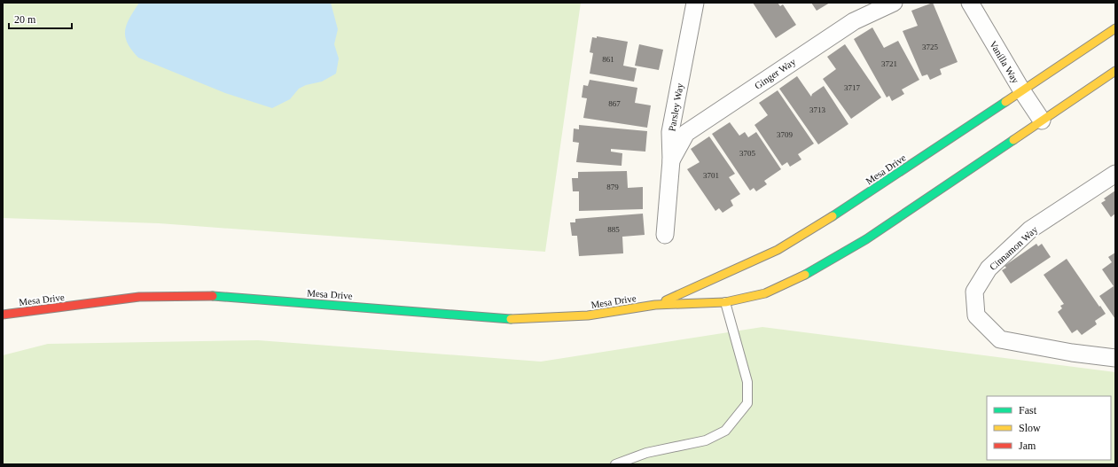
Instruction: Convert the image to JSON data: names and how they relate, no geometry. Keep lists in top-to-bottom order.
{
  "streets": {
    "main road": ["Mesa Drive"],
    "street": [
      "Vanilla Way",
      "Ginger Way",
      "Parsley Way",
      "Cinnamon Way"
    ]
  },
  "crossings": [
    ["Vanilla Way", "Mesa Drive"],
    ["Ginger Way", "Parsley Way"]
  ],
  "house_numbers": [
    "3725",
    "861",
    "3721",
    "3717",
    "867",
    "3713",
    "3709",
    "3705",
    "3701",
    "879",
    "885"
  ],
  "legend": ["Fast", "Slow", "Jam"],
  "scale_bar": "20 m"
}
